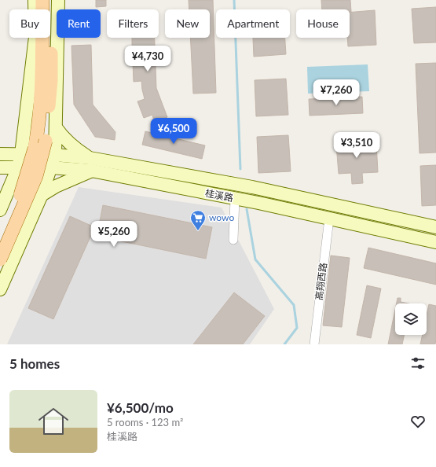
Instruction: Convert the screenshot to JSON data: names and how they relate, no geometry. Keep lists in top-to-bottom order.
{
  "streets": {
    "main road": ["桂溪路"],
    "street": ["高翔西路"]
  },
  "crossings": [
    ["桂溪路", "高翔西路"]
  ],
  "places": {
    "supermarket": ["wowo"]
  },
  "page": {
    "chip": [
      "Buy",
      "Rent",
      "Filters",
      "New",
      "Apartment",
      "House"
    ],
    "price": [
      "¥4,730",
      "¥7,260",
      "¥6,500",
      "¥3,510",
      "¥5,260"
    ],
    "heading": "5 homes",
    "list": [
      {
        "name": "¥6,500/mo",
        "note": "5 rooms · 123 m² · 桂溪路"
      }
    ]
  }
}
